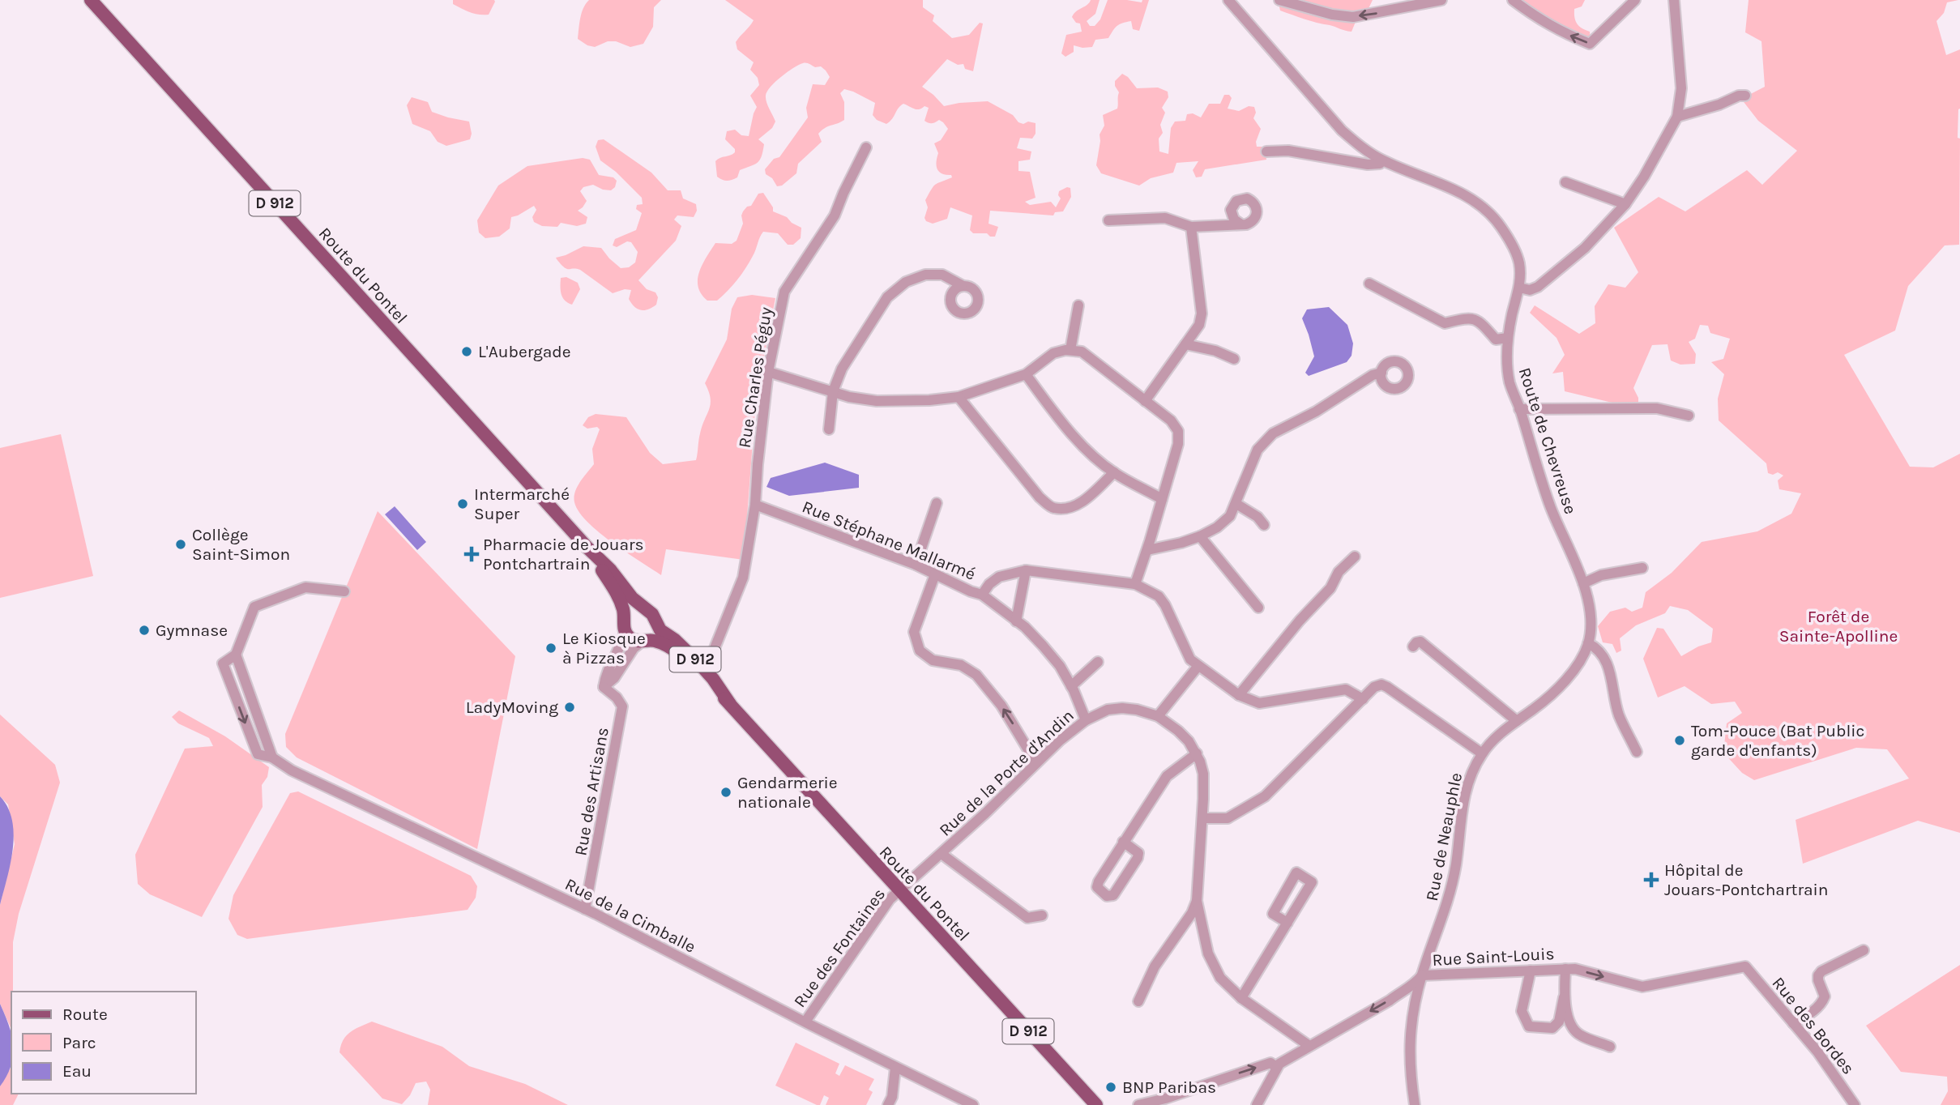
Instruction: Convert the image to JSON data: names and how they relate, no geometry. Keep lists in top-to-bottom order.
{
  "streets": {
    "main road": ["D 912", "Route du Pontel"],
    "street": [
      "Rue Charles Péguy",
      "Route de Chevreuse",
      "Rue Stéphane Mallarmé",
      "Rue de la Porte d'Andin",
      "Rue des Artisans",
      "Rue de Neauphle",
      "Rue de la Cimballe",
      "Rue des Fontaines",
      "Rue Saint-Louis",
      "Rue des Bordes"
    ]
  },
  "crossings": [
    ["Route du Pontel", "Rue Charles Péguy"],
    ["Route du Pontel", "Rue de la Porte d'Andin"],
    ["Route du Pontel", "Rue des Fontaines"],
    ["Rue Charles Péguy", "Rue Stéphane Mallarmé"],
    ["Route de Chevreuse", "Rue de Neauphle"],
    ["Rue Stéphane Mallarmé", "Rue de la Porte d'Andin"],
    ["Rue de la Porte d'Andin", "Rue des Fontaines"],
    ["Rue de la Porte d'Andin", "Rue Saint-Louis"],
    ["Rue des Artisans", "Rue de la Cimballe"],
    ["Rue de Neauphle", "Rue Saint-Louis"],
    ["Rue de la Cimballe", "Rue des Fontaines"],
    ["Rue Saint-Louis", "Rue des Bordes"]
  ],
  "parks": ["Forêt de Sainte-Apolline"],
  "places": {
    "other": [
      "L'Aubergade",
      "Intermarché Super",
      "Collège Saint-Simon",
      "Gymnase",
      "Le Kiosque à Pizzas",
      "LadyMoving",
      "Tom-Pouce (Bat Public garde d'enfants)",
      "Gendarmerie nationale",
      "BNP Paribas"
    ],
    "health": ["Pharmacie de Jouars Pontchartrain", "Hôpital de Jouars-Pontchartrain"]
  },
  "legend": ["Route", "Parc", "Eau"]
}
